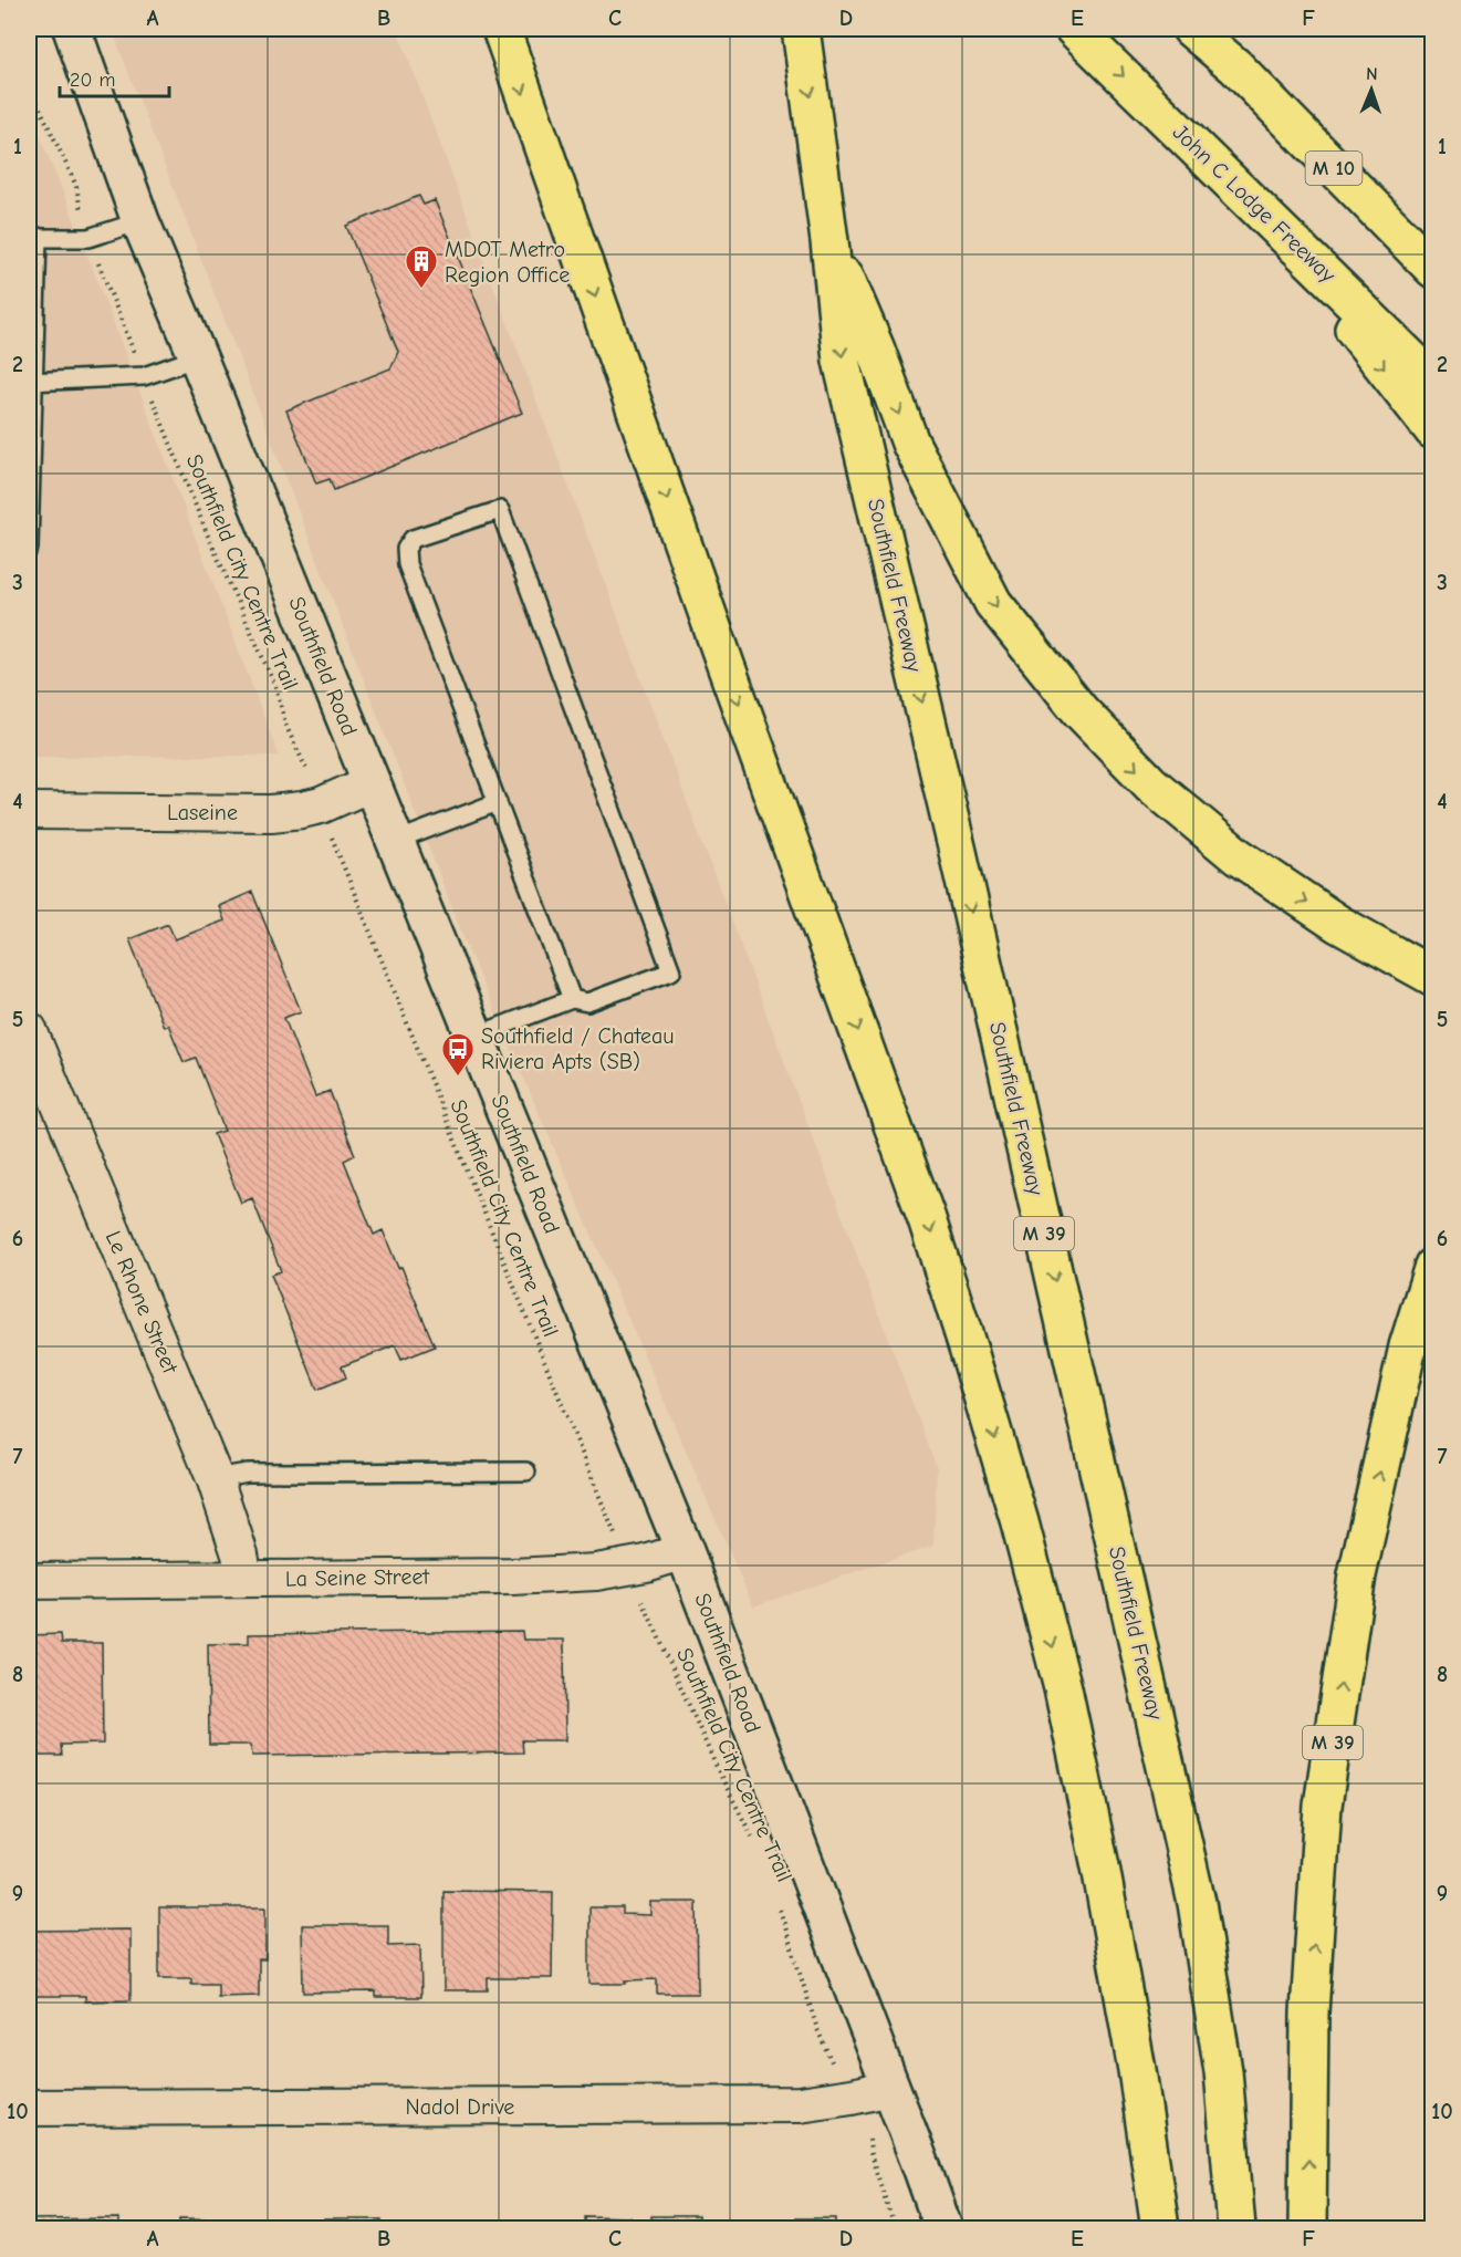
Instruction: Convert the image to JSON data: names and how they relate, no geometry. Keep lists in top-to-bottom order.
{
  "streets": {
    "highway": [
      "M 10",
      "John C Lodge Freeway",
      "Southfield Freeway",
      "M 39"
    ],
    "main road": ["Southfield Road"],
    "street": [
      "Laseine",
      "Le Rhone Street",
      "La Seine Street",
      "Nadol Drive"
    ],
    "path": ["Southfield City Centre Trail"]
  },
  "crossings": [
    ["Southfield Road", "Laseine"],
    ["Southfield Road", "La Seine Street"],
    ["Southfield Road", "Nadol Drive"],
    ["Le Rhone Street", "La Seine Street"]
  ],
  "places": {
    "building": ["MDOT Metro Region Office"],
    "bus stop": ["Southfield / Chateau Riviera Apts (SB)"]
  },
  "scale_bar": "20 m",
  "north": "top",
  "grid": {
    "columns": [
      "A",
      "B",
      "C",
      "D",
      "E",
      "F"
    ],
    "rows": [
      "1",
      "2",
      "3",
      "4",
      "5",
      "6",
      "7",
      "8",
      "9",
      "10"
    ]
  }
}
